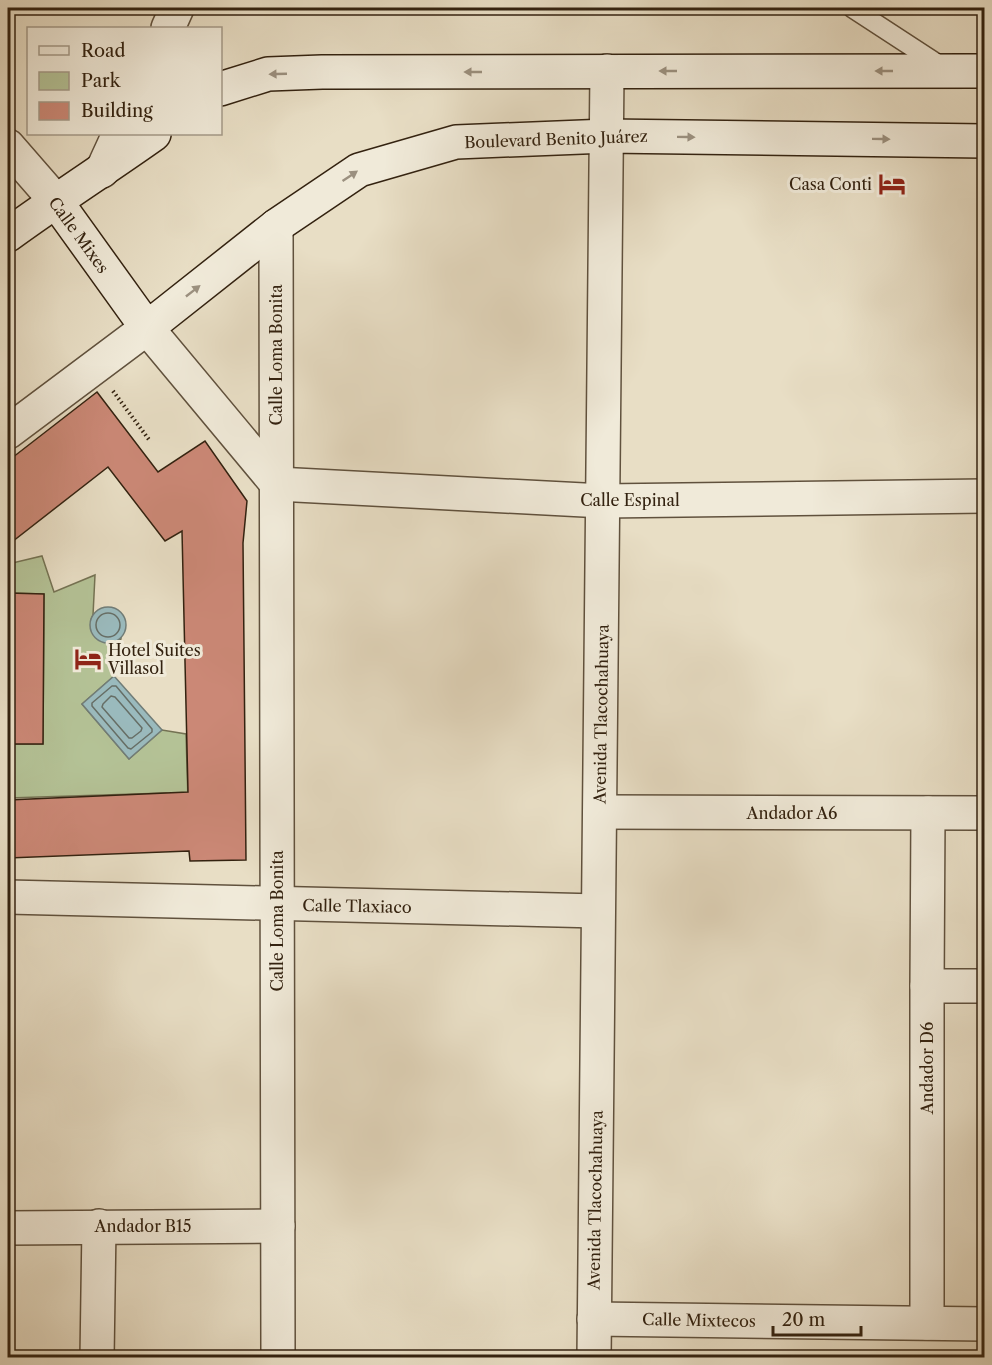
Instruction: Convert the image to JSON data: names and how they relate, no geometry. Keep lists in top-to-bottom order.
{
  "streets": {
    "street": [
      "Boulevard Benito Juárez",
      "Calle Mixes",
      "Calle Loma Bonita",
      "Calle Espinal",
      "Avenida Tlacochahuaya",
      "Andador A6",
      "Calle Tlaxiaco",
      "Andador D6",
      "Andador B15",
      "Calle Mixtecos"
    ]
  },
  "crossings": [
    ["Boulevard Benito Juárez", "Calle Mixes"],
    ["Boulevard Benito Juárez", "Calle Loma Bonita"],
    ["Boulevard Benito Juárez", "Avenida Tlacochahuaya"],
    ["Calle Loma Bonita", "Calle Espinal"],
    ["Calle Loma Bonita", "Calle Tlaxiaco"],
    ["Calle Loma Bonita", "Andador B15"],
    ["Calle Espinal", "Avenida Tlacochahuaya"],
    ["Avenida Tlacochahuaya", "Andador A6"],
    ["Avenida Tlacochahuaya", "Calle Tlaxiaco"],
    ["Avenida Tlacochahuaya", "Calle Mixtecos"],
    ["Andador A6", "Andador D6"],
    ["Andador D6", "Calle Mixtecos"]
  ],
  "places": {
    "hotel": ["Casa Conti", "Hotel Suites Villasol"]
  },
  "legend": ["Road", "Park", "Building"],
  "scale_bar": "20 m"
}
